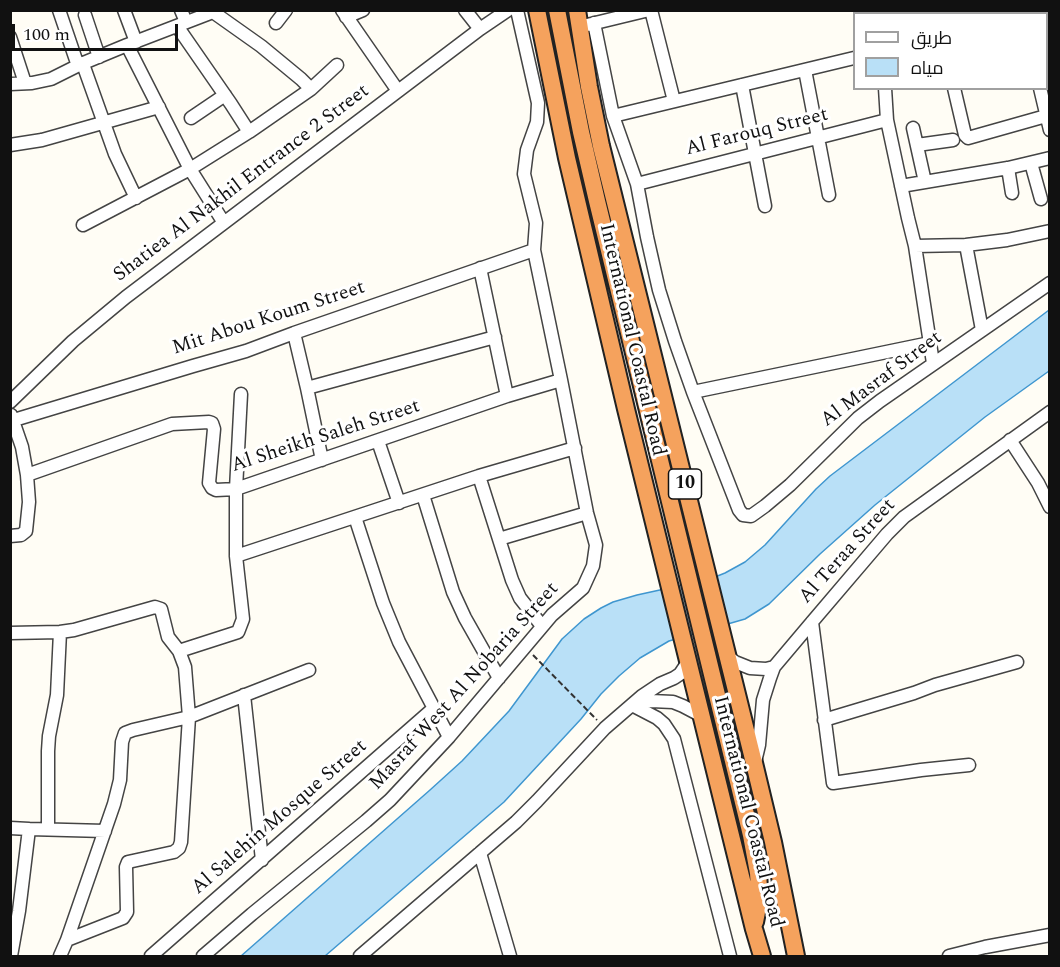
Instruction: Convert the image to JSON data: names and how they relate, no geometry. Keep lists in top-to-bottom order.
{
  "streets": {
    "highway": ["International Coastal Road", "10"],
    "street": [
      "Al Farouq Street",
      "Shatiea Al Nakhil Entrance 2 Street",
      "Mit Abou Koum Street",
      "Al Masraf Street",
      "Al Sheikh Saleh Street",
      "Al Teraa Street",
      "Masraf West Al Nobaria Street",
      "Al Salehin Mosque Street"
    ]
  },
  "crossings": [
    ["International Coastal Road", "Al Teraa Street"]
  ],
  "legend": ["طريق", "مياه"],
  "scale_bar": "100 m"
}
